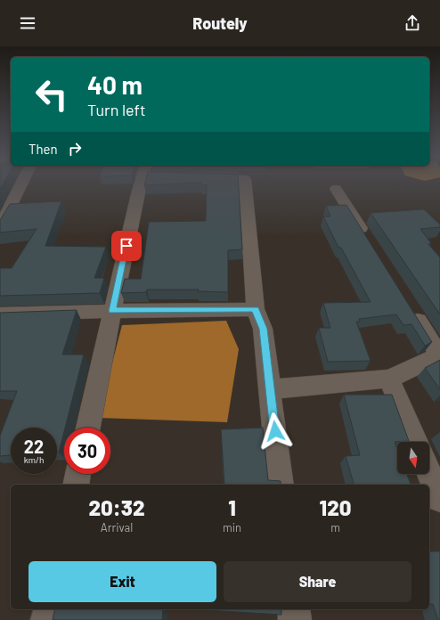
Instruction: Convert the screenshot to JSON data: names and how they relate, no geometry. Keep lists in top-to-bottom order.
{
  "north": "bottom",
  "page": {
    "header": "Routely",
    "turn": ["40 m", "Turn left"],
    "then": "Then",
    "speed": "22 km/h",
    "limit": "30",
    "eta": [
      "20:32",
      "Arrival",
      "1",
      "min",
      "120",
      "m"
    ],
    "buttons": ["Exit", "Share"]
  }
}
